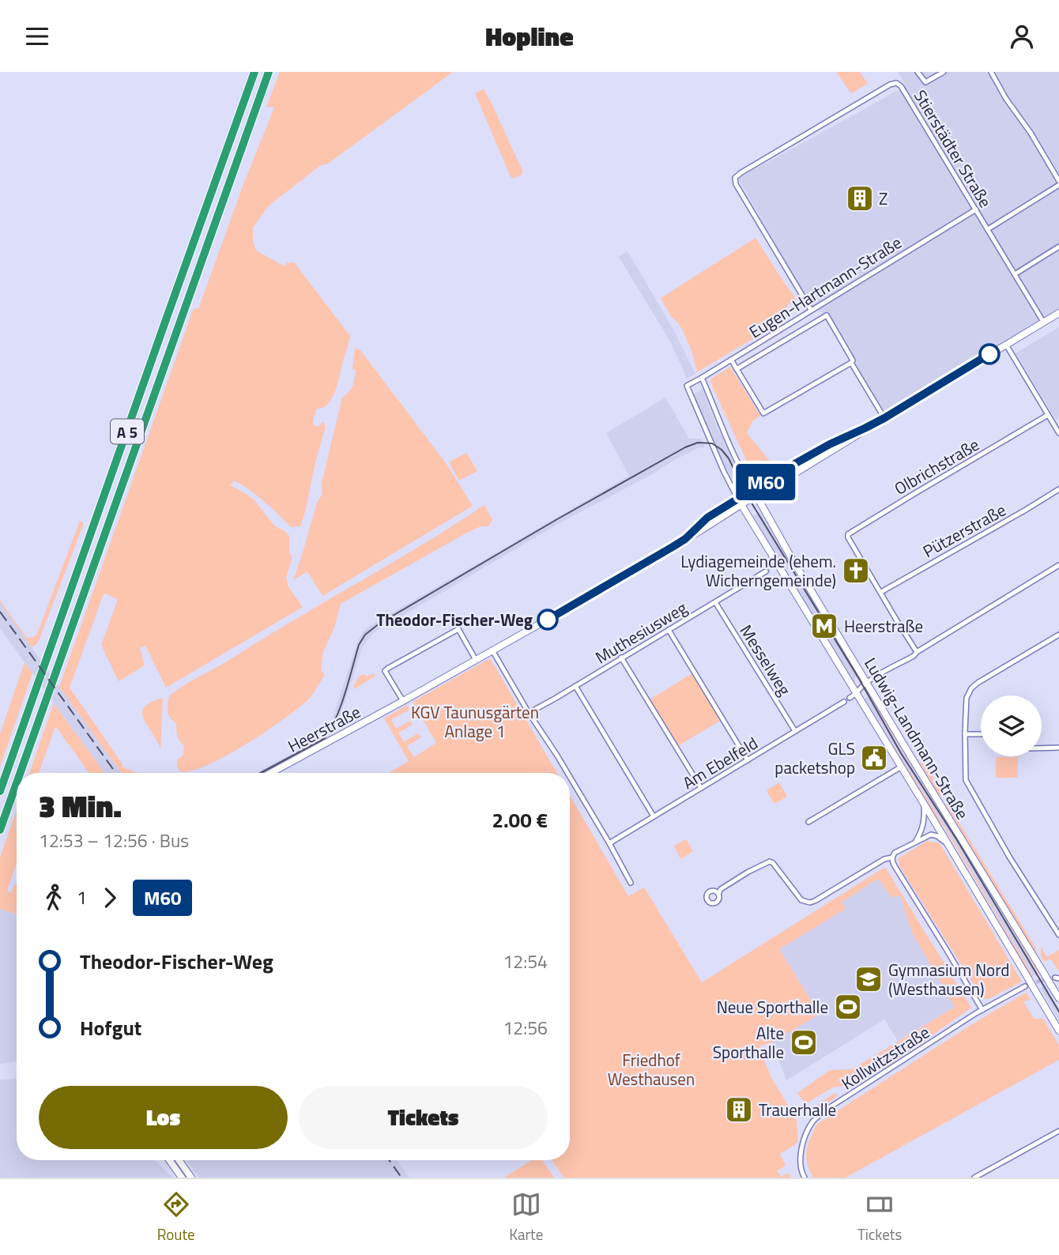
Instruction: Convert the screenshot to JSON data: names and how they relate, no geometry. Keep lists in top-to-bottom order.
{
  "streets": {
    "highway": ["A 5"],
    "main road": ["Heerstraße", "Ludwig-Landmann-Straße"],
    "street": [
      "Stierstädter Straße",
      "Eugen-Hartmann-Straße",
      "Olbrichstraße",
      "Pützerstraße",
      "Muthesiusweg",
      "Messelweg",
      "Am Ebelfeld",
      "Kollwitzstraße"
    ]
  },
  "crossings": [
    ["Stierstädter Straße", "Eugen-Hartmann-Straße"],
    ["Stierstädter Straße", "Heerstraße"],
    ["Eugen-Hartmann-Straße", "Heerstraße"],
    ["Eugen-Hartmann-Straße", "Ludwig-Landmann-Straße"],
    ["Olbrichstraße", "Pützerstraße"],
    ["Muthesiusweg", "Messelweg"],
    ["Messelweg", "Am Ebelfeld"],
    ["Heerstraße", "Ludwig-Landmann-Straße"]
  ],
  "parks": ["KGV Taunusgärten Anlage 1", "Friedhof Westhausen"],
  "places": {
    "building": ["Z", "Trauerhalle"],
    "church": ["Lydiagemeinde (ehem. Wicherngemeinde)"],
    "other": ["Theodor-Fischer-Weg"],
    "metro station": ["Heerstraße"],
    "public building": ["GLS packetshop"],
    "school or university": ["Gymnasium Nord (Westhausen)"],
    "sports": ["Neue Sporthalle", "Alte Sporthalle"]
  },
  "lines": ["bus line M60"],
  "page": {
    "header": "Hopline",
    "on_map": "M60",
    "heading": ["3 Min.", "12:53 – 12:56 · Bus", "2.00 €"],
    "legs": ["1", "M60"],
    "list": [
      {
        "name": "Theodor-Fischer-Weg",
        "value": "12:54"
      },
      {
        "name": "Hofgut",
        "value": "12:56"
      }
    ],
    "buttons": ["Los", "Tickets"],
    "tabs": ["Route", "Karte", "Tickets"]
  }
}
